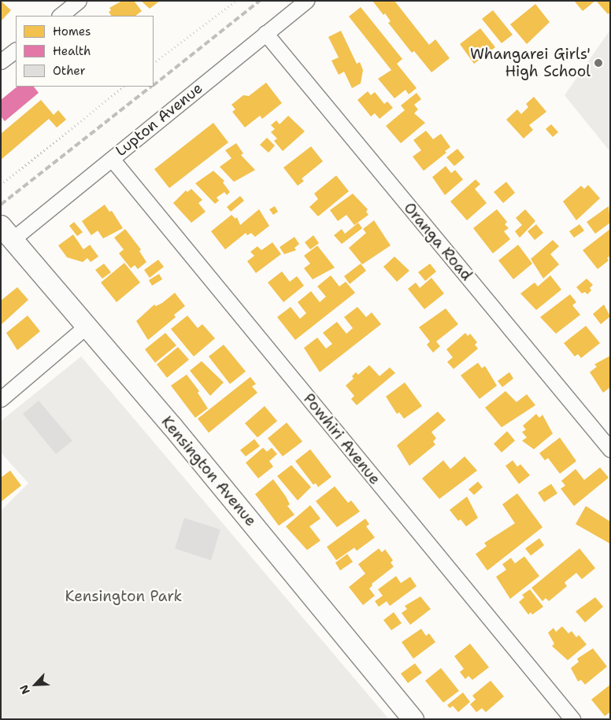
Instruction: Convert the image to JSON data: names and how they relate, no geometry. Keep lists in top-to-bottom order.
{
  "streets": {
    "main road": ["Kensington Avenue"],
    "street": ["Lupton Avenue", "Oranga Road", "Powhiri Avenue"]
  },
  "crossings": [
    ["Lupton Avenue", "Oranga Road"],
    ["Lupton Avenue", "Powhiri Avenue"],
    ["Lupton Avenue", "Kensington Avenue"]
  ],
  "parks": ["Kensington Park"],
  "places": ["Whangarei Girls' High School"],
  "legend": ["Homes", "Health", "Other"],
  "north": "bottom left"
}
